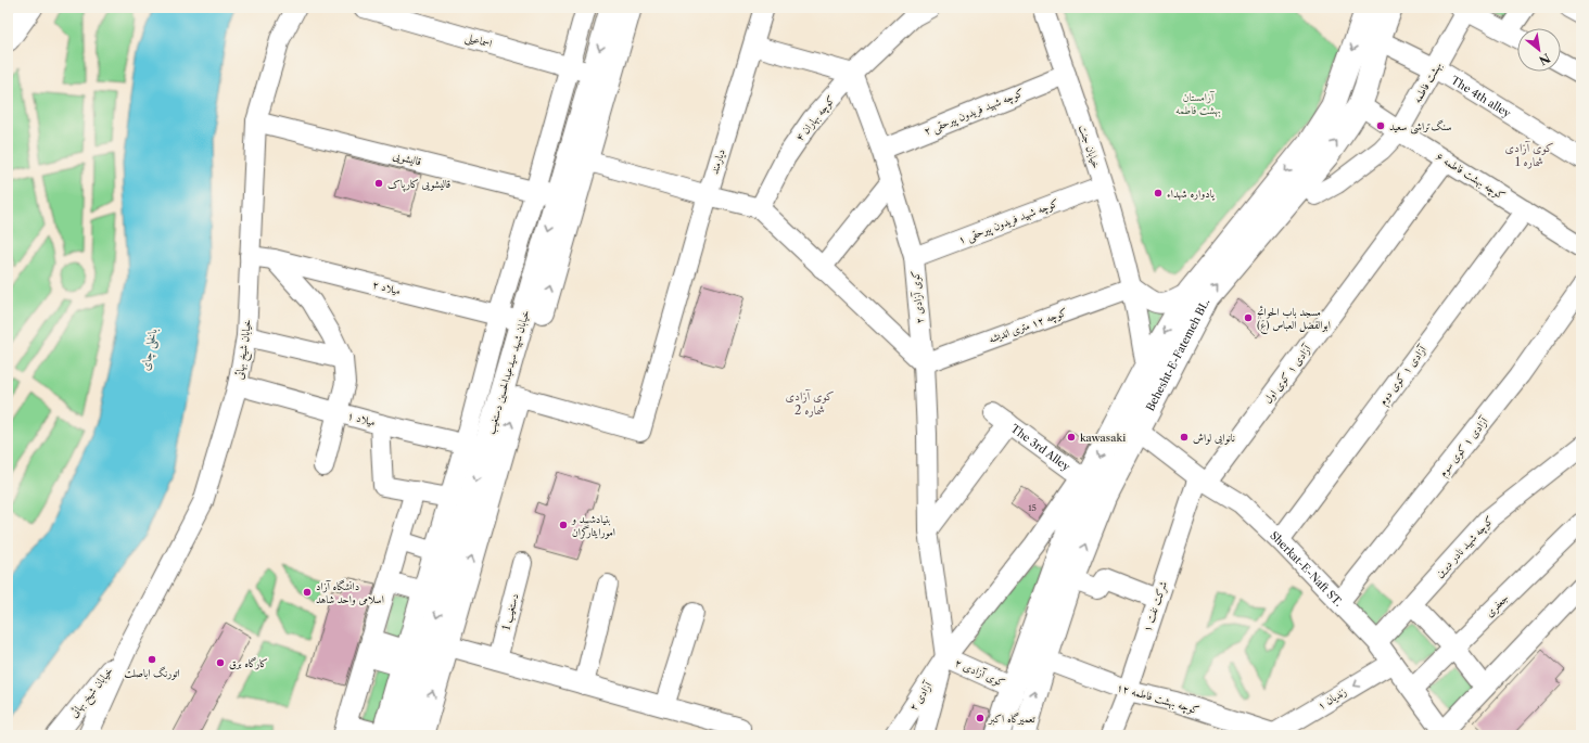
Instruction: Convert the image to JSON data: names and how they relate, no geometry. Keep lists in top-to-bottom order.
{
  "streets": {
    "main road": ["Behesht-E-Fatemeh BL.", "خیابان شهید سیدعبدالحسین دستغیب"],
    "street": [
      "اسماعیلی",
      "بهشت فاطمه",
      "The 4th alley",
      "کوچه شهید فریدون پیرحقی ۲",
      "کوچه بهاران ۴",
      "خیابان جنت",
      "قالیشویی",
      "دیارمند",
      "کوچه بهشت فاطمه ۶",
      "کوچه شهید فریدون پیرحقی ۱",
      "میلاد ۲",
      "کوی آزادی ۲",
      "کوچه ۱۲ متری اندیشه",
      "خیابان شیخ بهائی",
      "آزادی ۱ کوی اول",
      "آزادی ۱ کوی دوم",
      "میلاد ۱",
      "The 3rd Alley",
      "آزادی ۱ کوی سوم",
      "کوچه شهید نادر دیرین",
      "Sherkat-E-Naft ST.",
      "جعفری",
      "شرکت نفت ۱",
      "دستغیب 1",
      "آزادی ۲",
      "کوچه بهشت فاطمه ۱۲",
      "زندیان ۱"
    ]
  },
  "crossings": [
    ["اسماعیلی", "خیابان شهید سیدعبدالحسین دستغیب"],
    ["بهشت فاطمه", "The 4th alley"],
    ["بهشت فاطمه", "کوچه بهشت فاطمه ۶"],
    ["The 4th alley", "Behesht-E-Fatemeh BL."],
    ["کوچه شهید فریدون پیرحقی ۲", "خیابان جنت"],
    ["کوچه شهید فریدون پیرحقی ۲", "کوی آزادی ۲"],
    ["کوچه بهاران ۴", "کوی آزادی ۲"],
    ["خیابان جنت", "کوچه شهید فریدون پیرحقی ۱"],
    ["خیابان جنت", "کوچه ۱۲ متری اندیشه"],
    ["خیابان جنت", "Behesht-E-Fatemeh BL."],
    ["قالیشویی", "خیابان شیخ بهائی"],
    ["قالیشویی", "خیابان شهید سیدعبدالحسین دستغیب"],
    ["دیارمند", "خیابان شهید سیدعبدالحسین دستغیب"],
    ["کوچه بهشت فاطمه ۶", "Behesht-E-Fatemeh BL."],
    ["کوچه بهشت فاطمه ۶", "آزادی ۱ کوی اول"],
    ["کوچه بهشت فاطمه ۶", "آزادی ۱ کوی دوم"],
    ["کوچه شهید فریدون پیرحقی ۱", "کوی آزادی ۲"],
    ["میلاد ۲", "خیابان شیخ بهائی"],
    ["میلاد ۲", "خیابان شهید سیدعبدالحسین دستغیب"],
    ["کوی آزادی ۲", "کوچه ۱۲ متری اندیشه"],
    ["کوی آزادی ۲", "Behesht-E-Fatemeh BL."],
    ["کوی آزادی ۲", "The 3rd Alley"],
    ["کوی آزادی ۲", "آزادی ۲"],
    ["خیابان شیخ بهائی", "میلاد ۱"],
    ["Behesht-E-Fatemeh BL.", "The 3rd Alley"],
    ["Behesht-E-Fatemeh BL.", "Sherkat-E-Naft ST."],
    ["Behesht-E-Fatemeh BL.", "آزادی ۲"],
    ["Behesht-E-Fatemeh BL.", "کوچه بهشت فاطمه ۱۲"],
    ["خیابان شهید سیدعبدالحسین دستغیب", "میلاد ۱"],
    ["آزادی ۱ کوی اول", "Sherkat-E-Naft ST."],
    ["آزادی ۱ کوی اول", "شرکت نفت ۱"],
    ["آزادی ۱ کوی دوم", "Sherkat-E-Naft ST."],
    ["The 3rd Alley", "آزادی ۲"],
    ["آزادی ۱ کوی سوم", "Sherkat-E-Naft ST."],
    ["کوچه شهید نادر دیرین", "Sherkat-E-Naft ST."],
    ["Sherkat-E-Naft ST.", "جعفری"],
    ["Sherkat-E-Naft ST.", "شرکت نفت ۱"],
    ["Sherkat-E-Naft ST.", "زندیان ۱"],
    ["شرکت نفت ۱", "کوچه بهشت فاطمه ۱۲"],
    ["کوچه بهشت فاطمه ۱۲", "زندیان ۱"]
  ],
  "one_way": ["زندیان ۱"],
  "districts": ["کوی آزادی شماره 1", "کوی آزادی شماره 2"],
  "water": ["بالخلی چای"],
  "parks": ["آرامستان بهشت فاطمه"],
  "places": [
    "سنگ‌تراشی سعید",
    "قالیشویی کارپاک",
    "یادواره شهداء",
    "مسجد باب الحوائج ابوالفضل العباس (ع)",
    "kawasaki",
    "نانوایی لواش",
    "بنیادشهید و امورایثارگران",
    "دانشگاه آزاد اسلامی واحد شاهد",
    "اتورنگ اباصلت",
    "کارگاه برق",
    "تعمیرگاه اکبر"
  ],
  "house_numbers": ["15"],
  "north": "bottom right"
}
